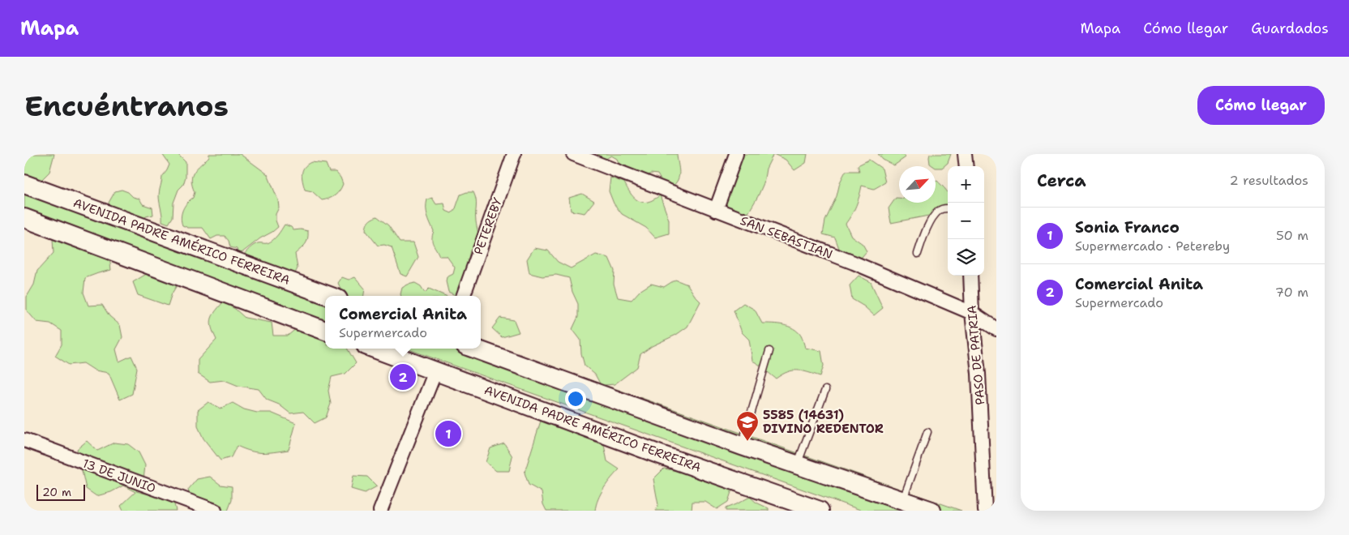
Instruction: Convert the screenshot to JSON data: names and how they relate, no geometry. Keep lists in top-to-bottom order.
{
  "streets": {
    "street": [
      "PETEREBY",
      "SAN SEBASTIAN",
      "AVENIDA PADRE AMÉRICO FERREIRA",
      "PASO DE PATRIA",
      "13 DE JUNIO"
    ]
  },
  "crossings": [
    ["SAN SEBASTIAN", "PASO DE PATRIA"]
  ],
  "places": {
    "school or university": ["5585 (14631) DIVINO REDENTOR"]
  },
  "scale_bar": "20 m",
  "north": "top right",
  "page": {
    "header": "Mapa",
    "nav": ["Mapa", "Cómo llegar", "Guardados"],
    "buttons": "Cómo llegar",
    "title": "Encuéntranos",
    "heading": ["Cerca", "2 resultados"],
    "map_buttons": ["+", "−"],
    "list": [
      {
        "mark": "1",
        "name": "Sonia Franco",
        "note": "Supermercado · Petereby",
        "value": "50 m"
      },
      {
        "mark": "2",
        "name": "Comercial Anita",
        "note": "Supermercado",
        "value": "70 m"
      }
    ],
    "popup": ["Comercial Anita", "Supermercado"],
    "pins": ["2", "1"],
    "scale": "20 m"
  }
}
